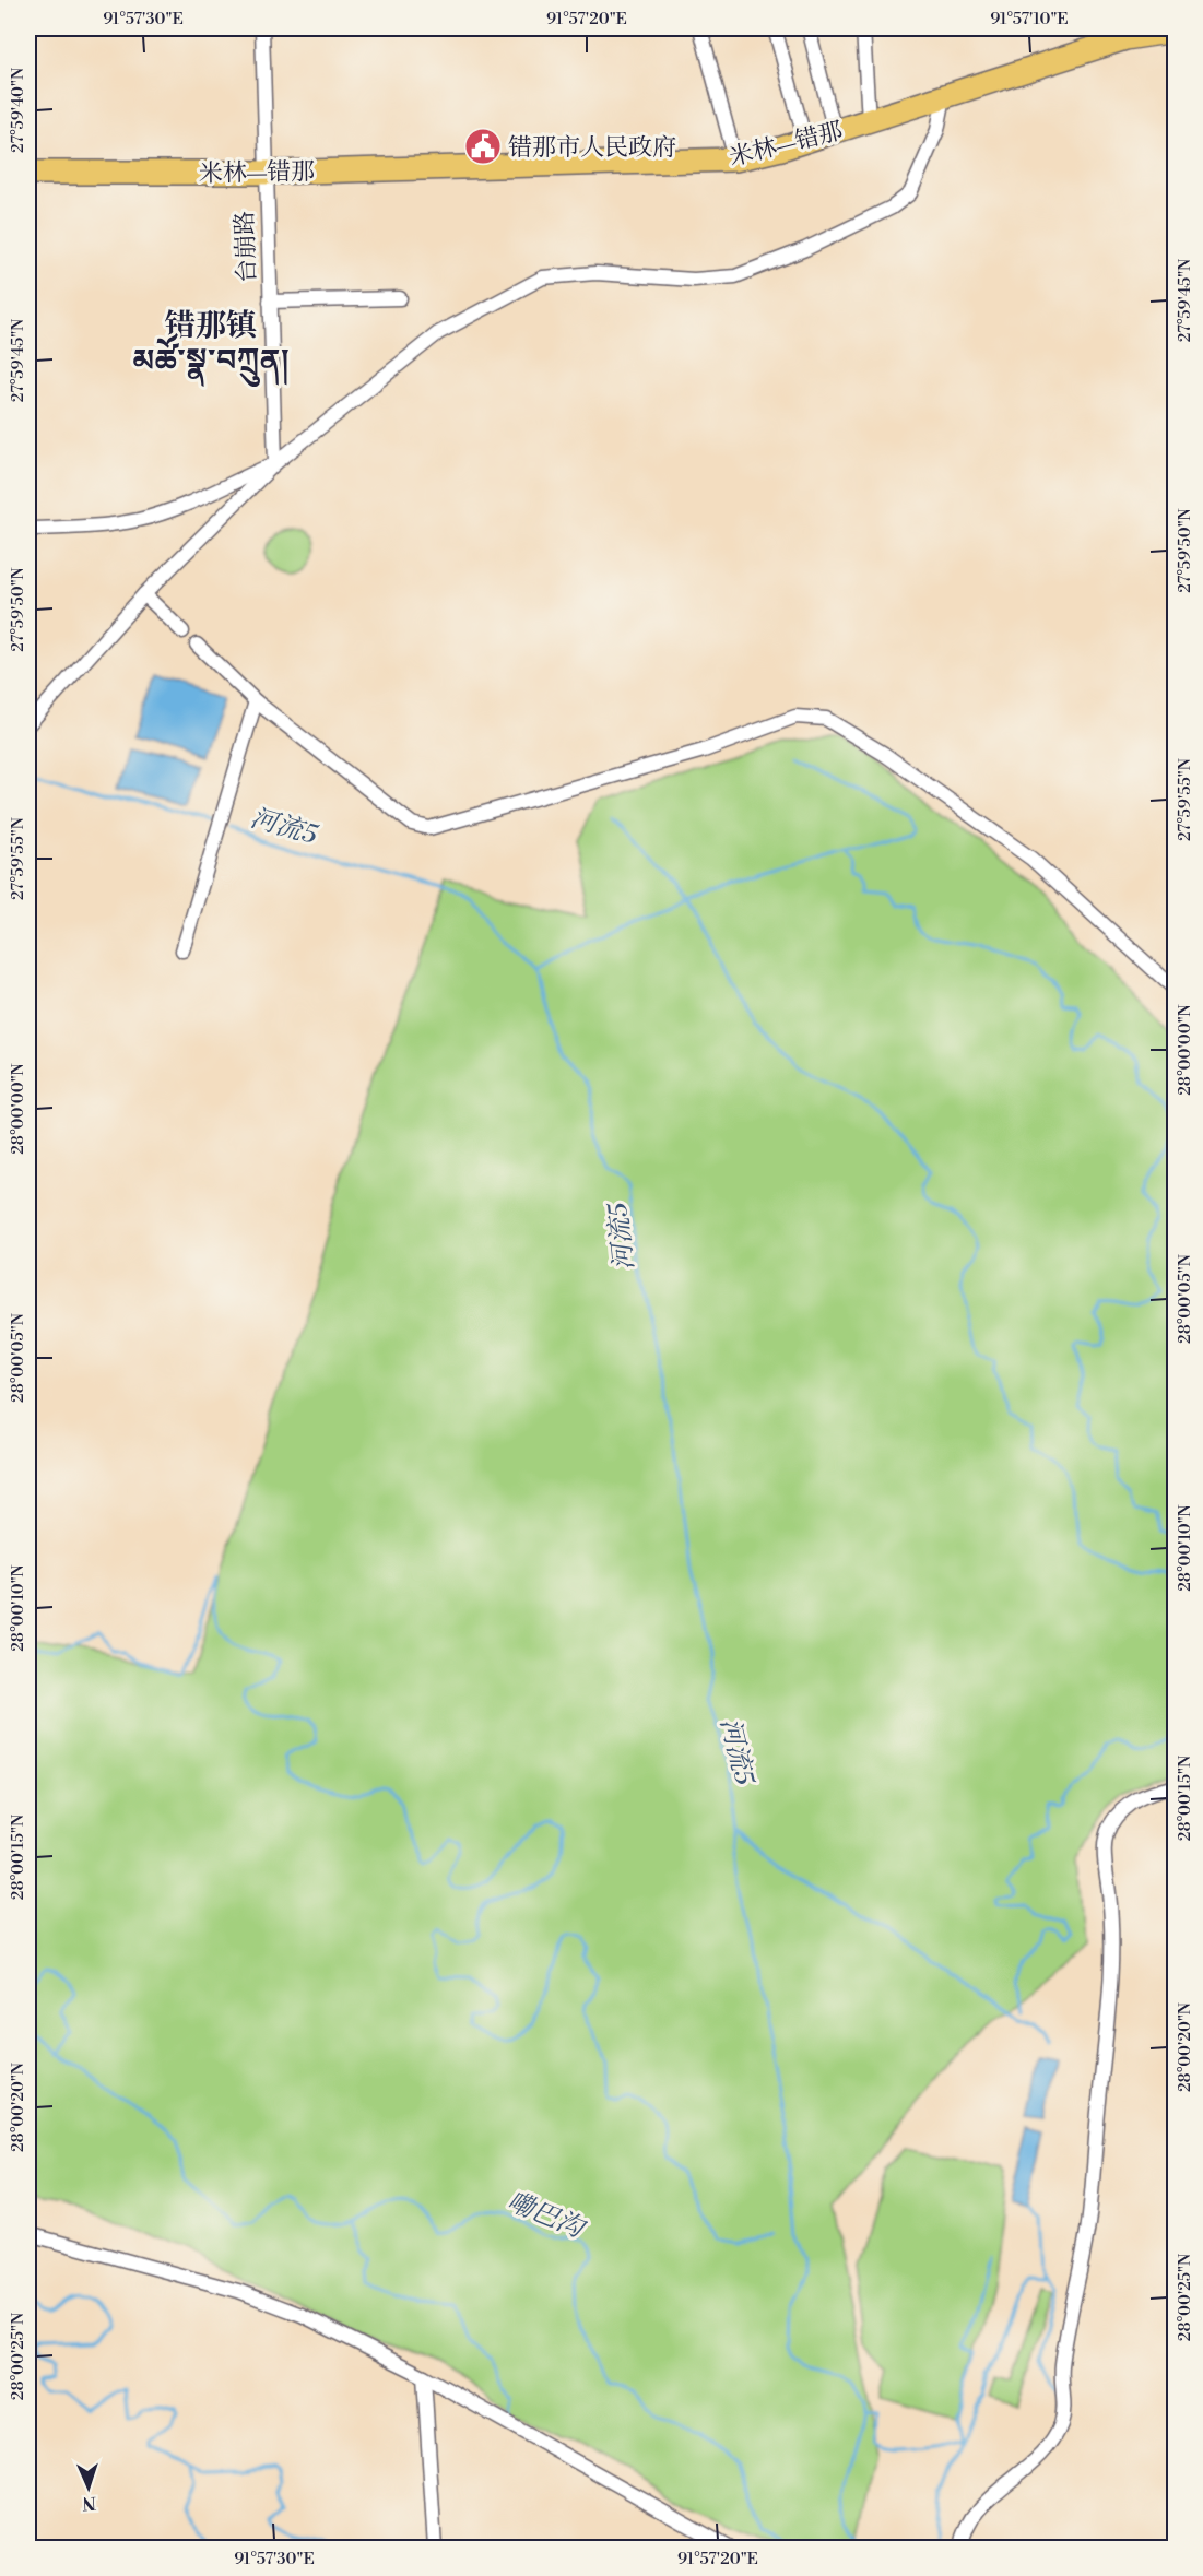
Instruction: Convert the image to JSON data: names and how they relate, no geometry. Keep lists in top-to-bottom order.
{
  "streets": {
    "highway": ["米林—错那"],
    "street": ["台崩路"]
  },
  "crossings": [
    ["米林—错那", "台崩路"]
  ],
  "districts": ["错那镇 མཚོ་སྣ་བཀྲུན།"],
  "water": ["河流5", "嘞巴沟"],
  "places": {
    "public building": ["错那市人民政府"]
  },
  "north": "bottom",
  "coordinates": [
    "91°57'30\"E",
    "91°57'20\"E",
    "91°57'10\"E",
    "27°59'40\"N",
    "27°59'45\"N",
    "27°59'50\"N",
    "27°59'55\"N",
    "28°00'00\"N",
    "28°00'05\"N",
    "28°00'10\"N",
    "28°00'15\"N",
    "28°00'20\"N",
    "28°00'25\"N"
  ]
}
